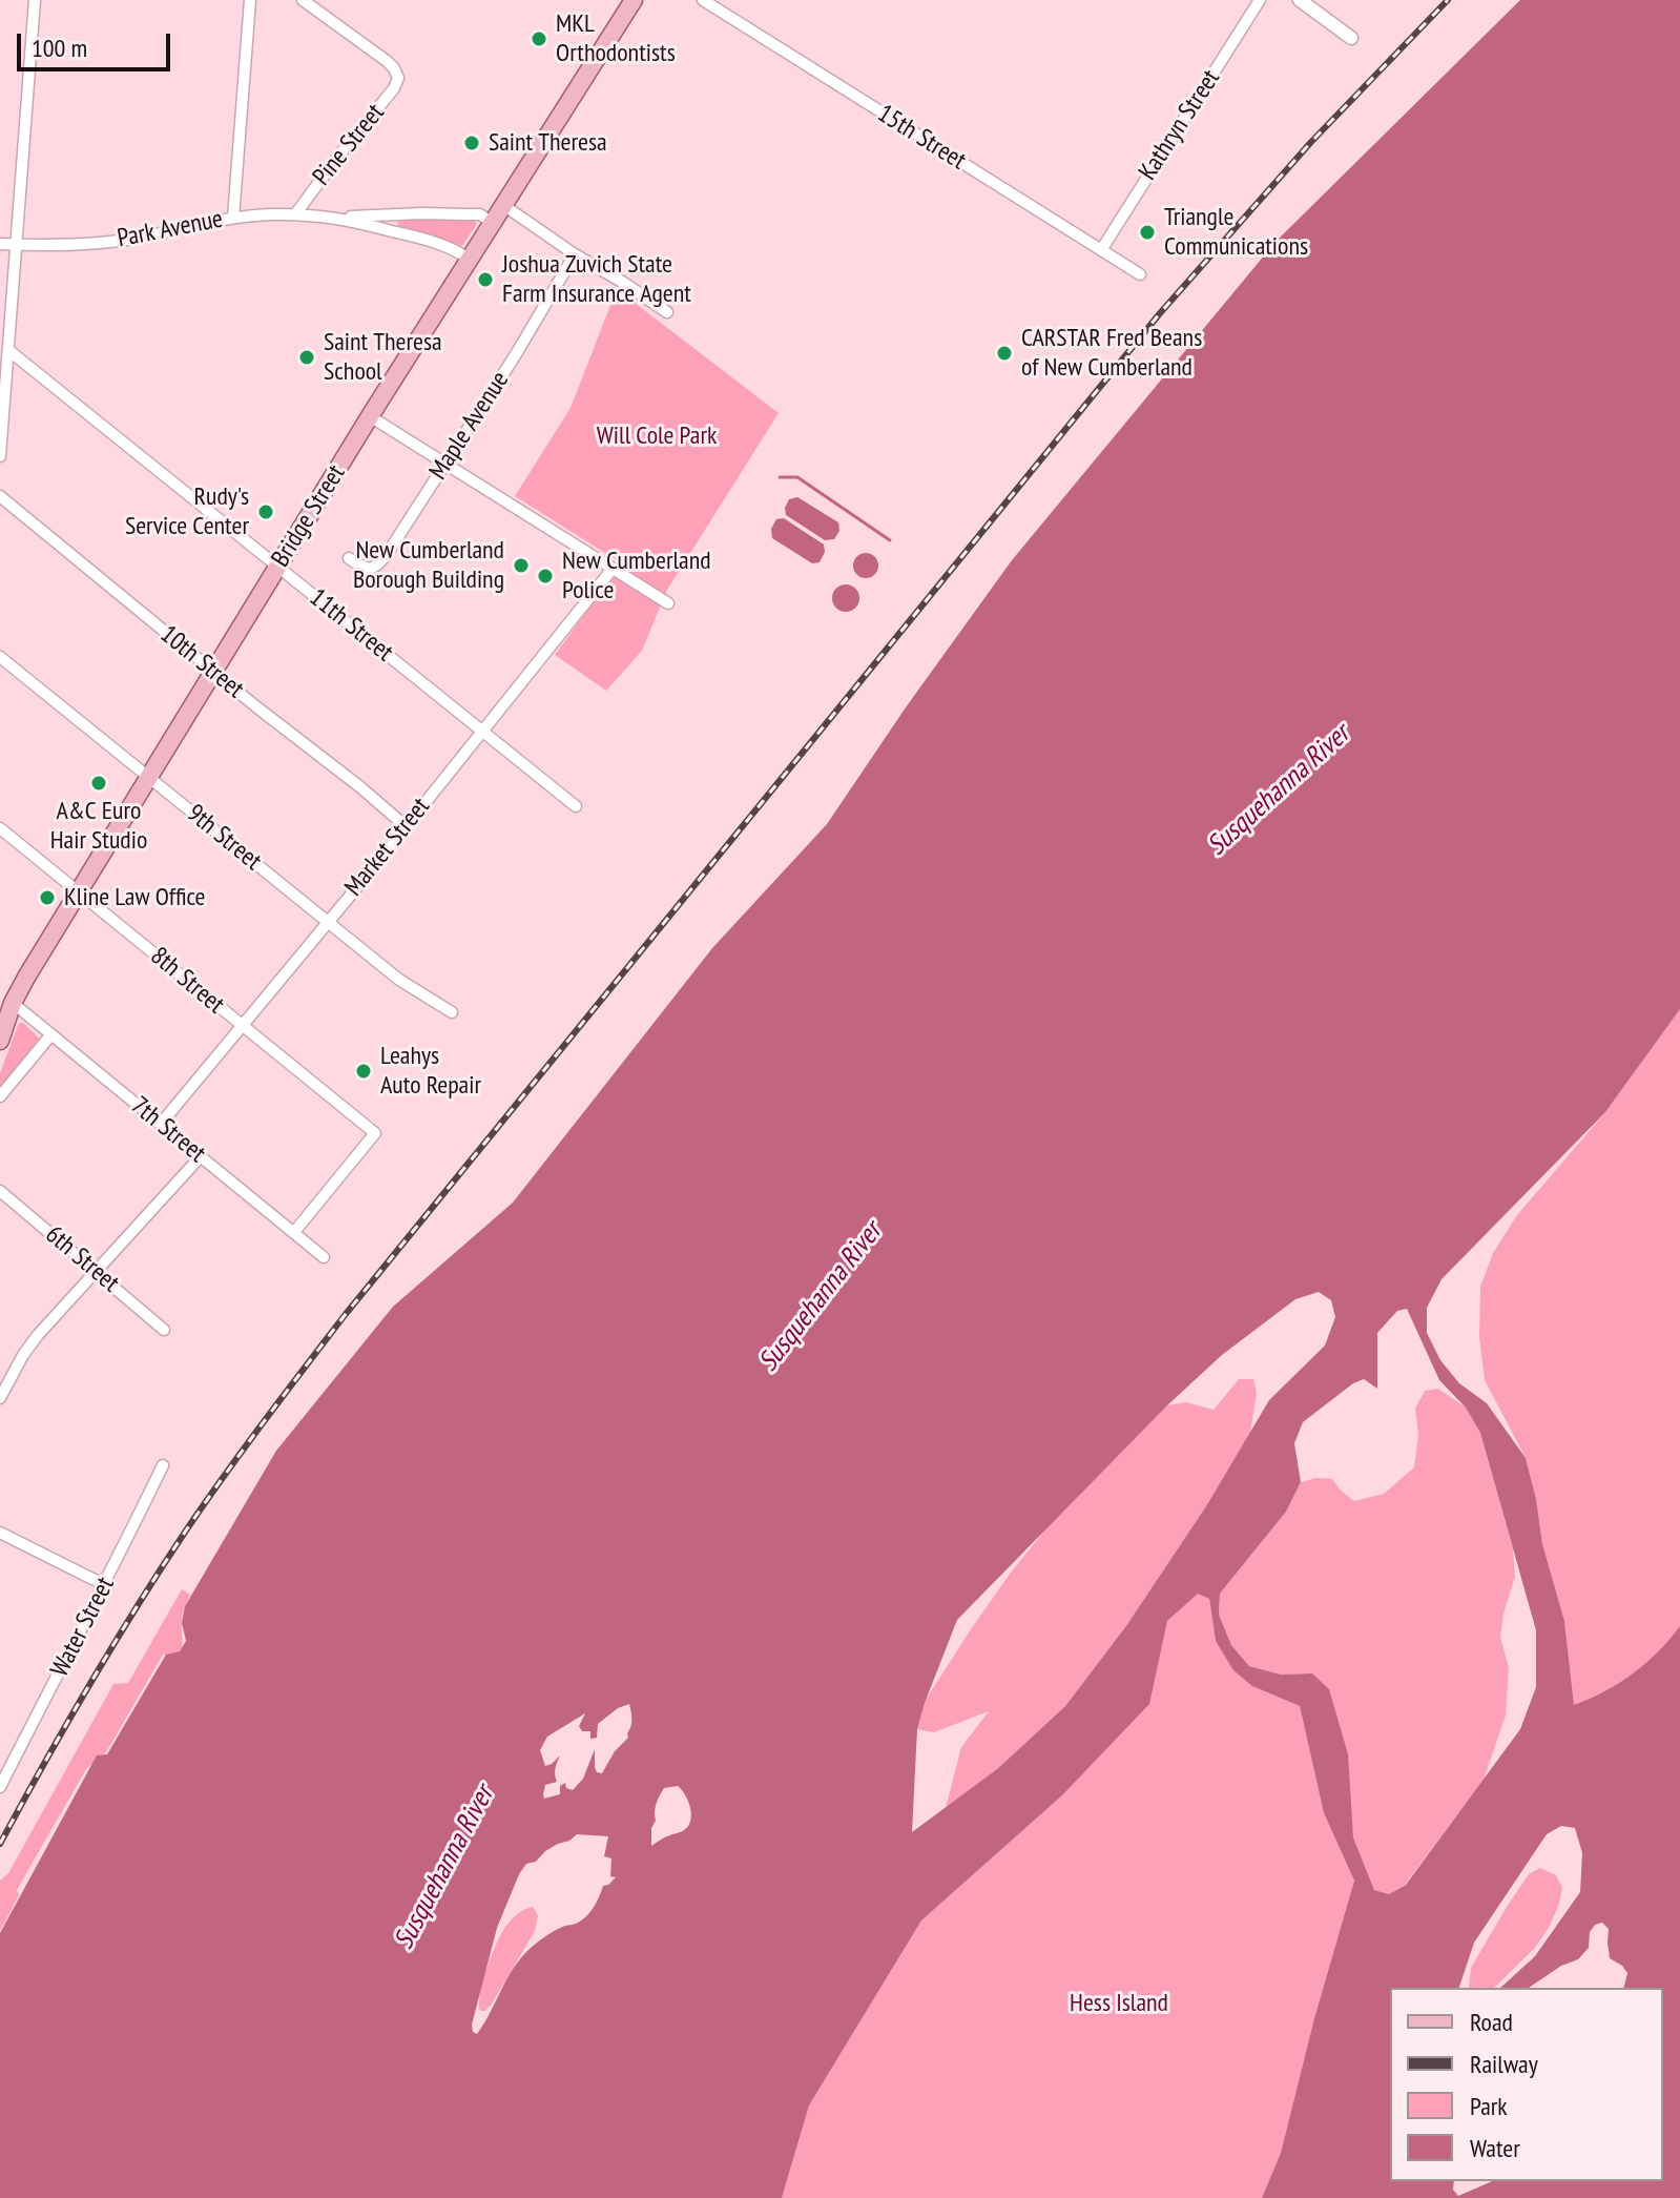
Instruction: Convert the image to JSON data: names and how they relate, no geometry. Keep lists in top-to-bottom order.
{
  "streets": {
    "main road": ["Bridge Street"],
    "street": [
      "Kathryn Street",
      "15th Street",
      "Pine Street",
      "Park Avenue",
      "Maple Avenue",
      "11th Street",
      "10th Street",
      "9th Street",
      "Market Street",
      "8th Street",
      "7th Street",
      "6th Street",
      "Water Street"
    ]
  },
  "crossings": [
    ["Kathryn Street", "15th Street"],
    ["Pine Street", "Park Avenue"],
    ["Park Avenue", "Bridge Street"],
    ["Bridge Street", "11th Street"],
    ["Bridge Street", "10th Street"],
    ["Bridge Street", "9th Street"],
    ["Bridge Street", "8th Street"],
    ["Bridge Street", "7th Street"],
    ["11th Street", "Market Street"],
    ["10th Street", "Market Street"],
    ["9th Street", "Market Street"],
    ["Market Street", "8th Street"],
    ["Market Street", "7th Street"],
    ["8th Street", "7th Street"]
  ],
  "water": ["Susquehanna River"],
  "parks": ["Will Cole Park", "Hess Island"],
  "places": [
    "MKL Orthodontists",
    "Saint Theresa",
    "Triangle Communications",
    "Joshua Zuvich State Farm Insurance Agent",
    "CARSTAR Fred Beans of New Cumberland",
    "Saint Theresa School",
    "Rudy's Service Center",
    "New Cumberland Borough Building",
    "New Cumberland Police",
    "A&C Euro Hair Studio",
    "Kline Law Office",
    "Leahys Auto Repair"
  ],
  "legend": [
    "Road",
    "Railway",
    "Park",
    "Water"
  ],
  "scale_bar": "100 m"
}
